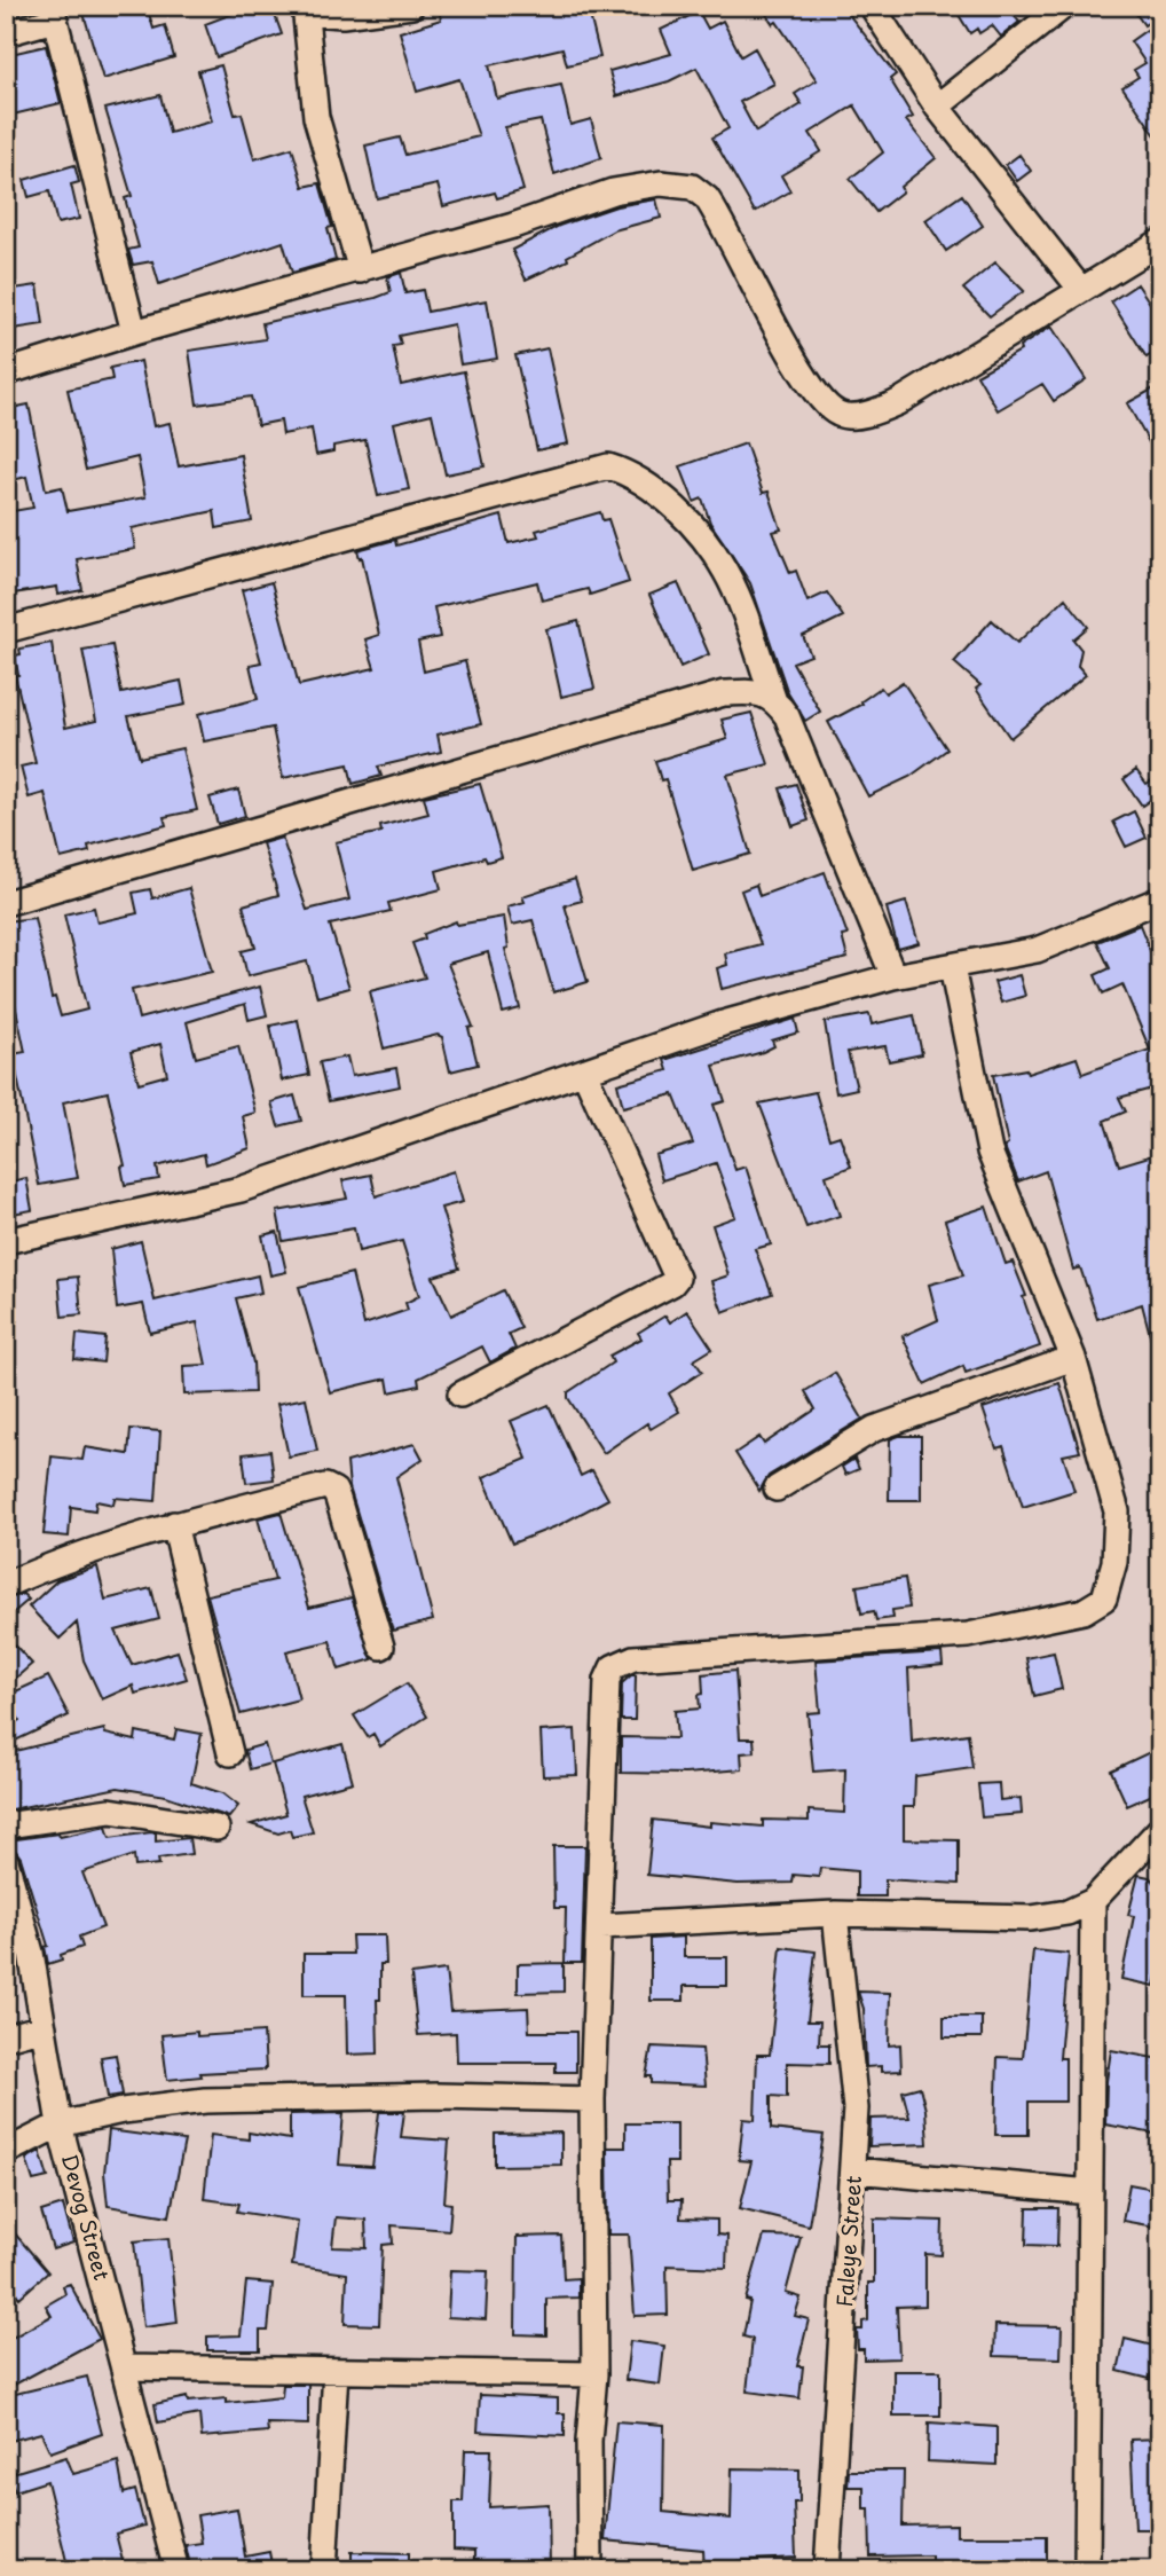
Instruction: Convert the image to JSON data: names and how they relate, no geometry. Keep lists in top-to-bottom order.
{
  "streets": {
    "street": ["Devog Street", "Faleye Street"]
  }
}
